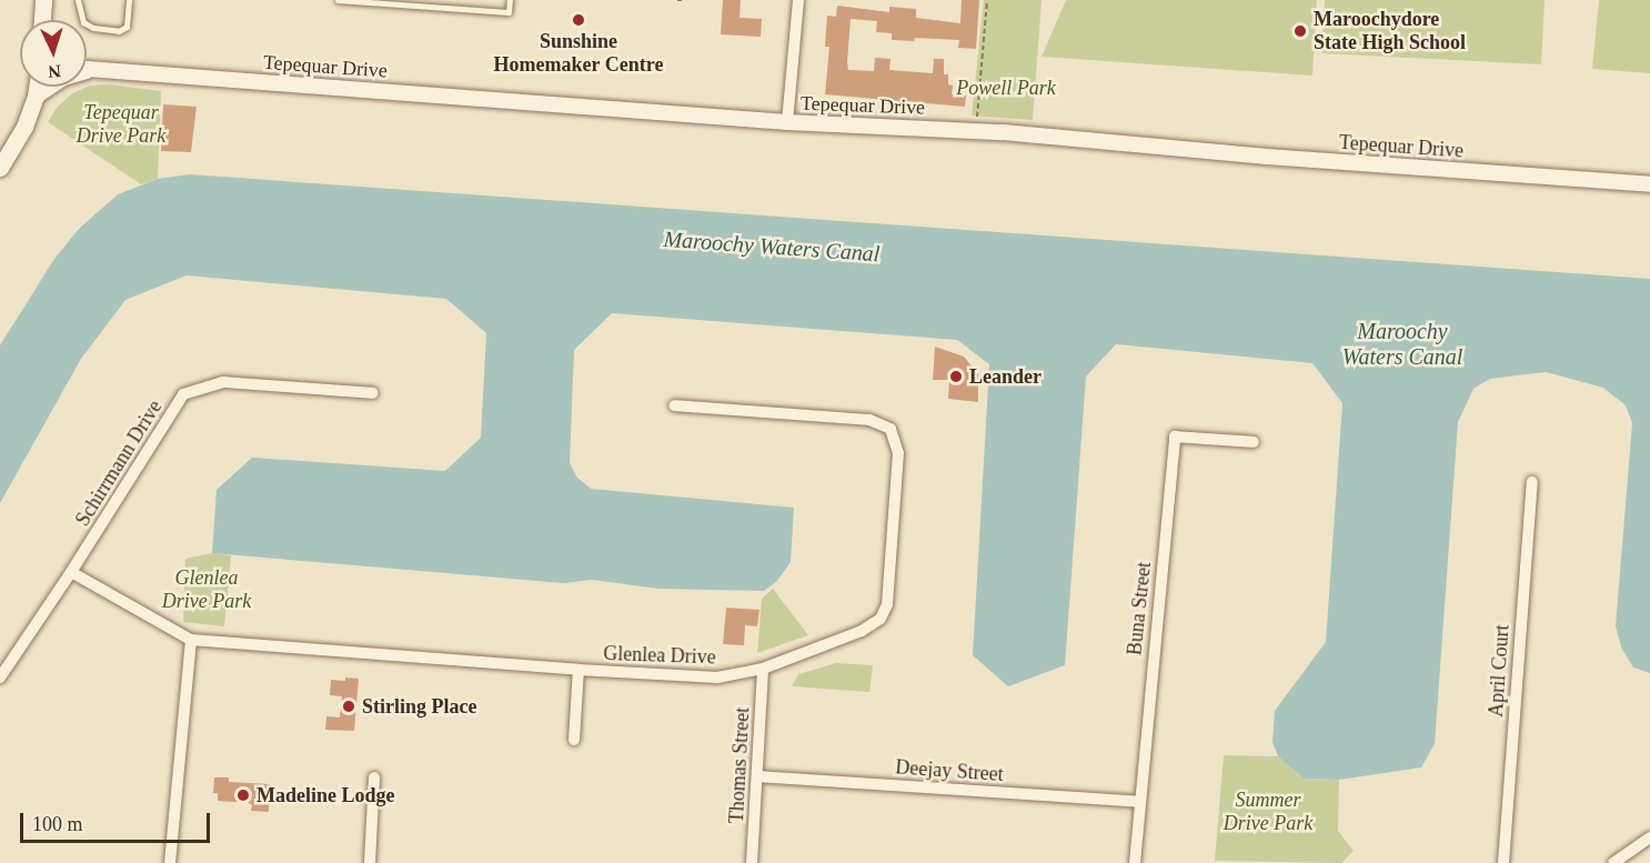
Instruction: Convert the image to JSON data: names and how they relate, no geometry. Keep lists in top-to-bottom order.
{
  "streets": {
    "street": [
      "Tepequar Drive",
      "Schirrmann Drive",
      "Buna Street",
      "Glenlea Drive",
      "April Court",
      "Thomas Street",
      "Deejay Street"
    ]
  },
  "crossings": [
    ["Schirrmann Drive", "Glenlea Drive"],
    ["Buna Street", "Deejay Street"],
    ["Glenlea Drive", "Thomas Street"],
    ["Thomas Street", "Deejay Street"]
  ],
  "water": ["Maroochy Waters Canal"],
  "parks": [
    "Powell Park",
    "Tepequar Drive Park",
    "Glenlea Drive Park",
    "Summer Drive Park"
  ],
  "places": [
    "Sunshine Homemaker Centre",
    "Maroochydore State High School",
    "Leander",
    "Stirling Place",
    "Madeline Lodge"
  ],
  "scale_bar": "100 m",
  "north": "bottom"
}
